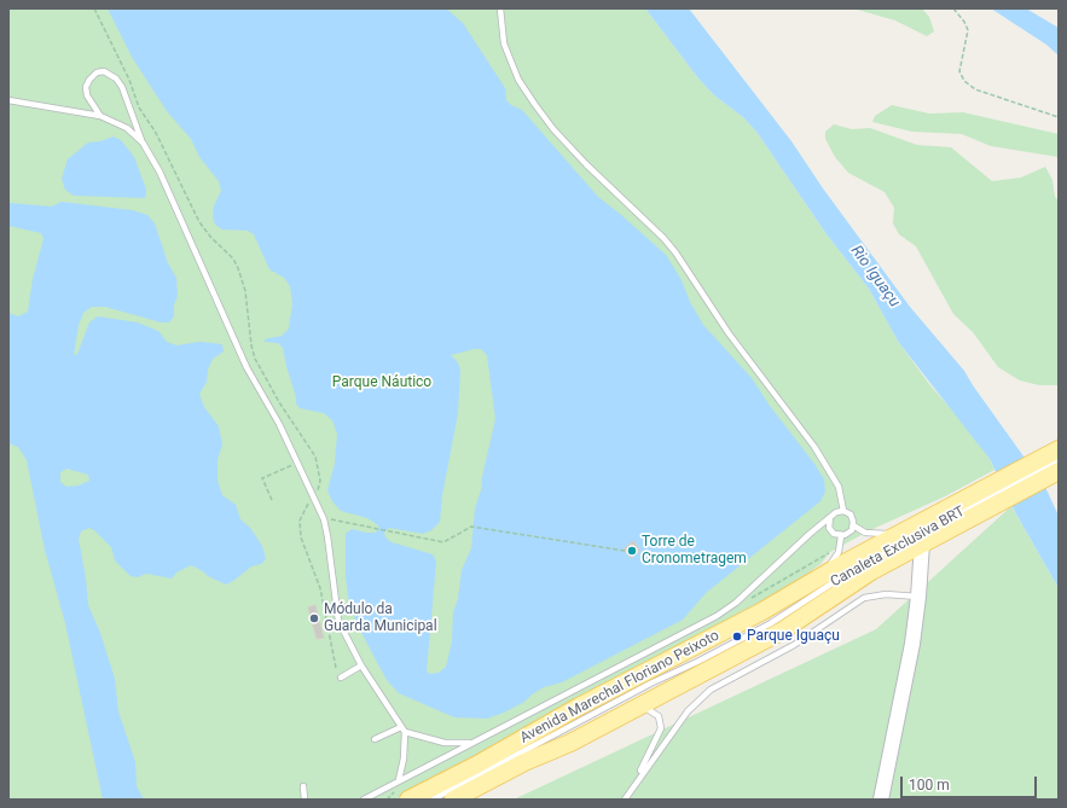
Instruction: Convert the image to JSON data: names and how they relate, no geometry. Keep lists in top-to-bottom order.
{
  "streets": {
    "main road": ["Avenida Marechal Floriano Peixoto"],
    "lane": ["Canaleta Exclusiva BRT"]
  },
  "crossings": [
    ["Canaleta Exclusiva BRT", "Avenida Marechal Floriano Peixoto"]
  ],
  "water": ["Rio Iguaçu"],
  "parks": ["Parque Náutico"],
  "places": ["Torre de Cronometragem", "Módulo da Guarda Municipal", "Parque Iguaçu"],
  "scale_bar": "100 m"
}
